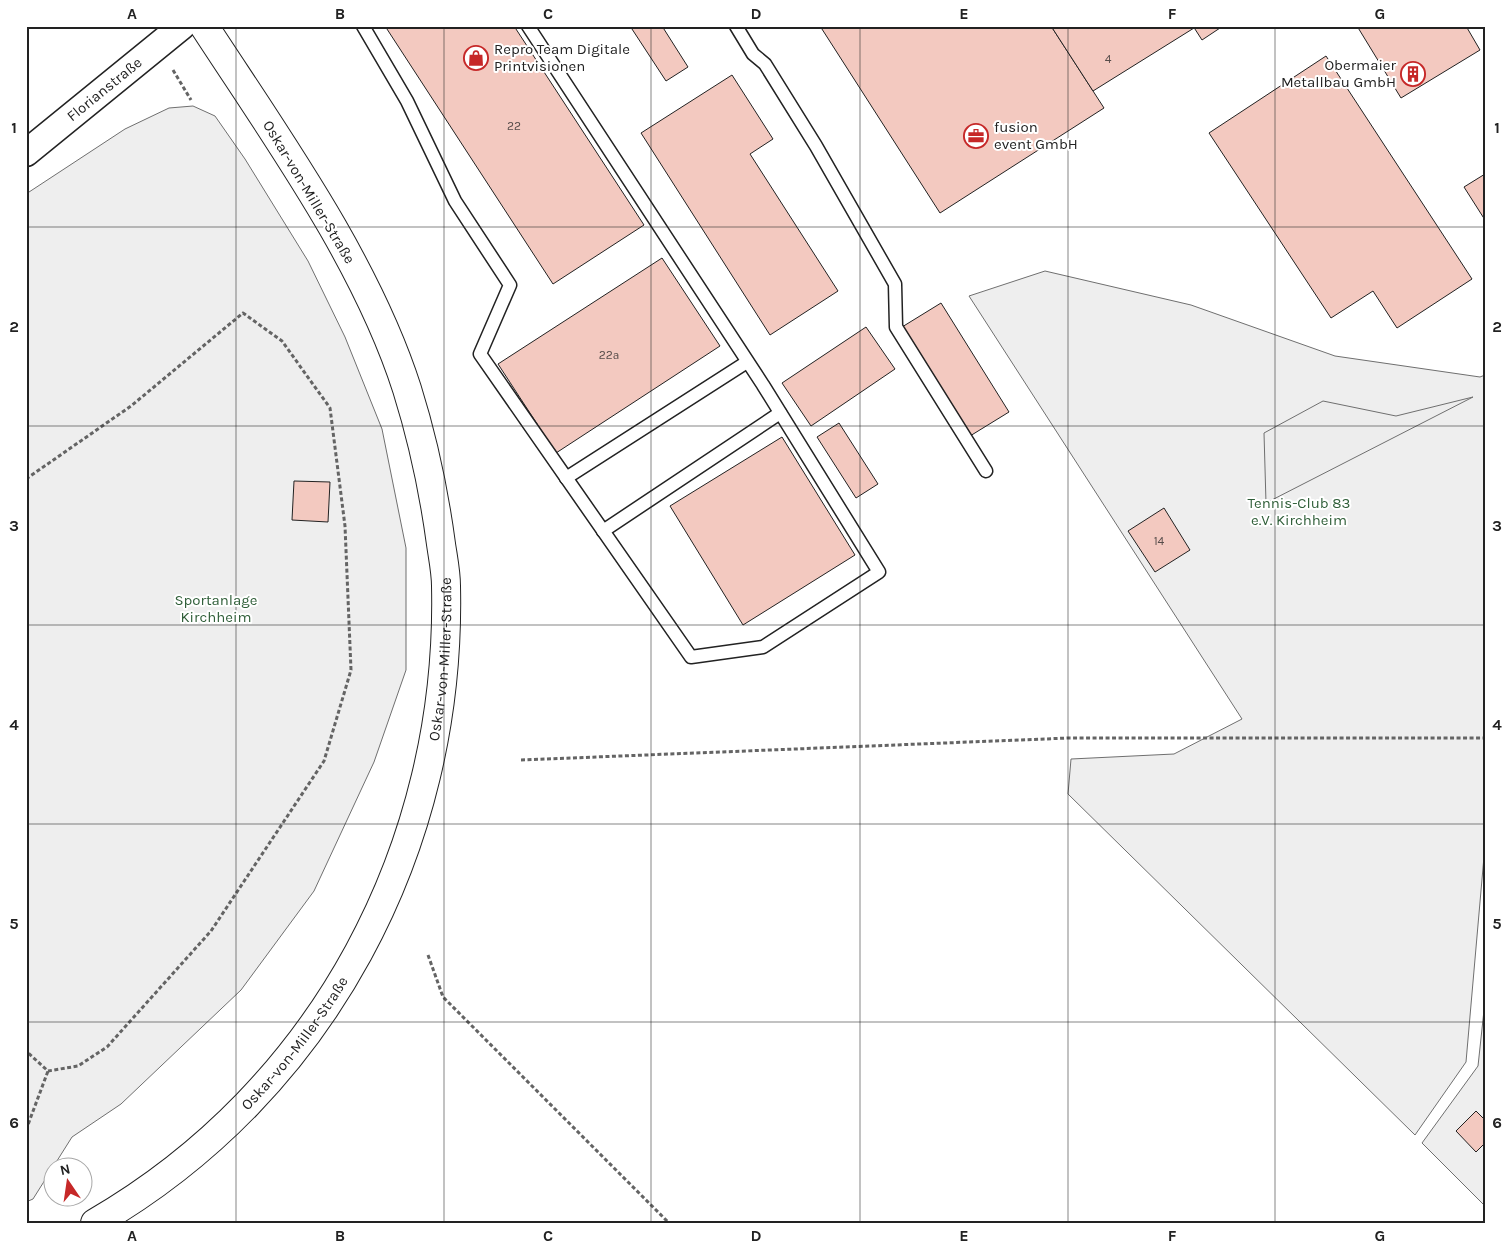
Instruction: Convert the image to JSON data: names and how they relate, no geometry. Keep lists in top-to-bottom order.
{
  "streets": {
    "main road": ["Oskar-von-Miller-Straße"],
    "street": ["Florianstraße"]
  },
  "parks": ["Tennis-Club 83 e.V. Kirchheim", "Sportanlage Kirchheim"],
  "places": {
    "shop": ["Repro Team Digitale Printvisionen"],
    "building": ["Obermaier Metallbau GmbH"],
    "office": ["fusion event GmbH"]
  },
  "house_numbers": [
    "4",
    "22",
    "22a",
    "14"
  ],
  "north": "top",
  "grid": {
    "columns": [
      "A",
      "B",
      "C",
      "D",
      "E",
      "F",
      "G"
    ],
    "rows": [
      "1",
      "2",
      "3",
      "4",
      "5",
      "6"
    ]
  }
}
